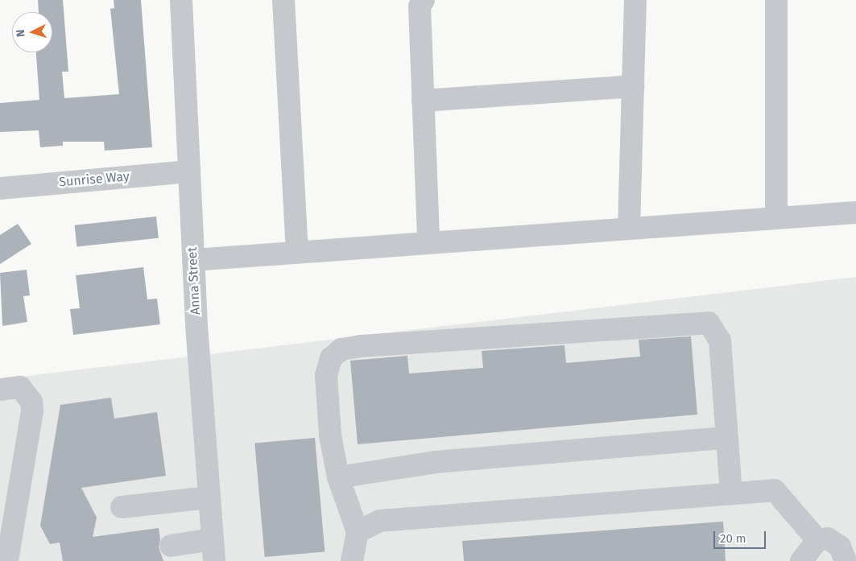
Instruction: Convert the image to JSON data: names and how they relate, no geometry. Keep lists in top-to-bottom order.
{
  "streets": {
    "street": ["Sunrise Way", "Anna Street"]
  },
  "crossings": [
    ["Sunrise Way", "Anna Street"]
  ],
  "scale_bar": "20 m",
  "north": "left"
}
